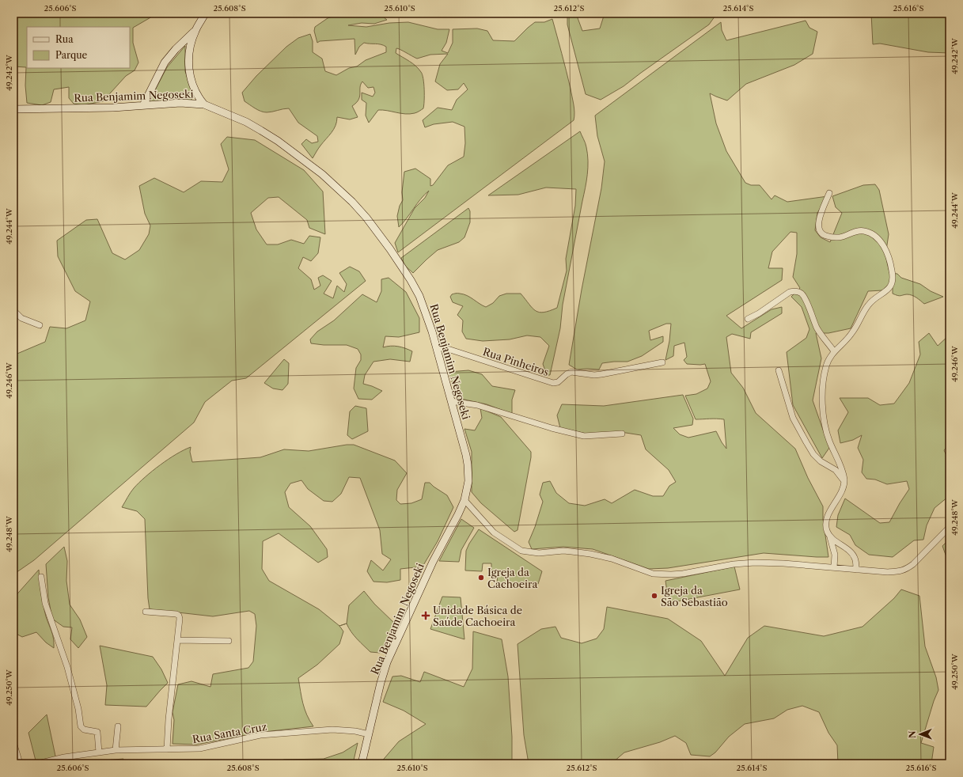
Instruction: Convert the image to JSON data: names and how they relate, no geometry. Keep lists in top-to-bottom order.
{
  "streets": {
    "main road": ["Rua Benjamim Negoseki"],
    "street": ["Rua Pinheiros", "Rua Santa Cruz"]
  },
  "crossings": [
    ["Rua Benjamim Negoseki", "Rua Pinheiros"],
    ["Rua Benjamim Negoseki", "Rua Santa Cruz"]
  ],
  "places": {
    "other": ["Igreja da Cachoeira", "Igreja da São Sebastião"],
    "health": ["Unidade Básica de Saúde Cachoeira"]
  },
  "legend": ["Rua", "Parque"],
  "north": "left",
  "coordinates": [
    "25.606°S",
    "25.608°S",
    "25.610°S",
    "25.612°S",
    "25.614°S",
    "25.616°S",
    "49.242°W",
    "49.244°W",
    "49.246°W",
    "49.248°W",
    "49.250°W"
  ]
}
